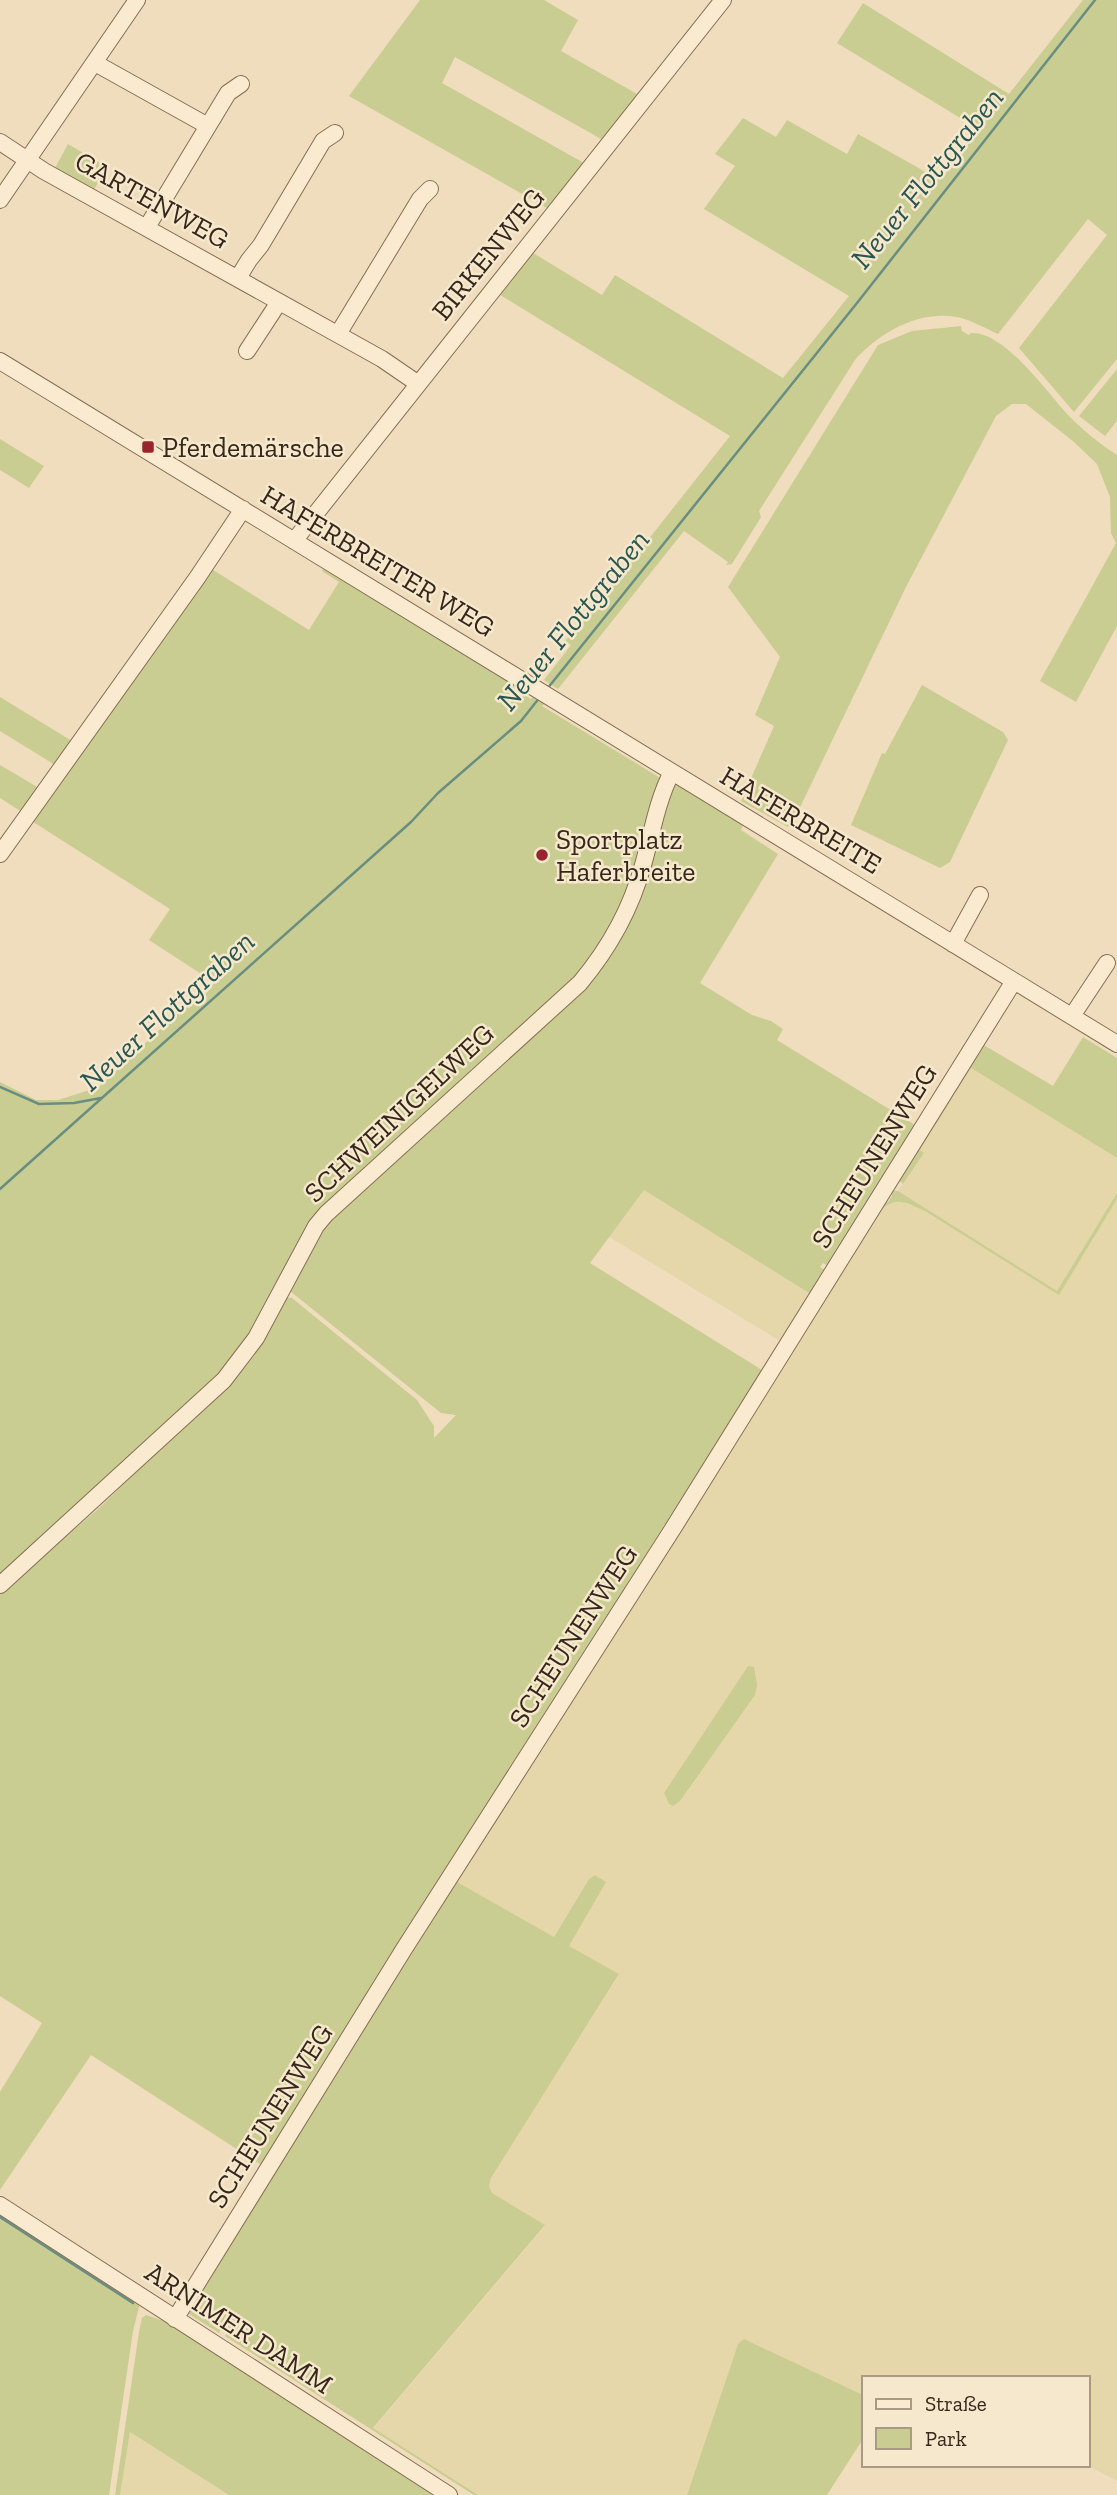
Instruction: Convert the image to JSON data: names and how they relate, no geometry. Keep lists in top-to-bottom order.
{
  "streets": {
    "street": [
      "GARTENWEG",
      "BIRKENWEG",
      "HAFERBREITER WEG",
      "HAFERBREITE",
      "SCHWEINIGELWEG",
      "SCHEUNENWEG",
      "ARNIMER DAMM"
    ]
  },
  "crossings": [
    ["GARTENWEG", "BIRKENWEG"],
    ["BIRKENWEG", "HAFERBREITER WEG"],
    ["HAFERBREITER WEG", "HAFERBREITE"],
    ["HAFERBREITE", "SCHWEINIGELWEG"],
    ["HAFERBREITE", "SCHEUNENWEG"],
    ["SCHEUNENWEG", "ARNIMER DAMM"]
  ],
  "water": ["Neuer Flottgraben"],
  "places": {
    "transit": ["Pferdemärsche"],
    "other": ["Sportplatz Haferbreite"]
  },
  "legend": ["Straße", "Park"]
}
